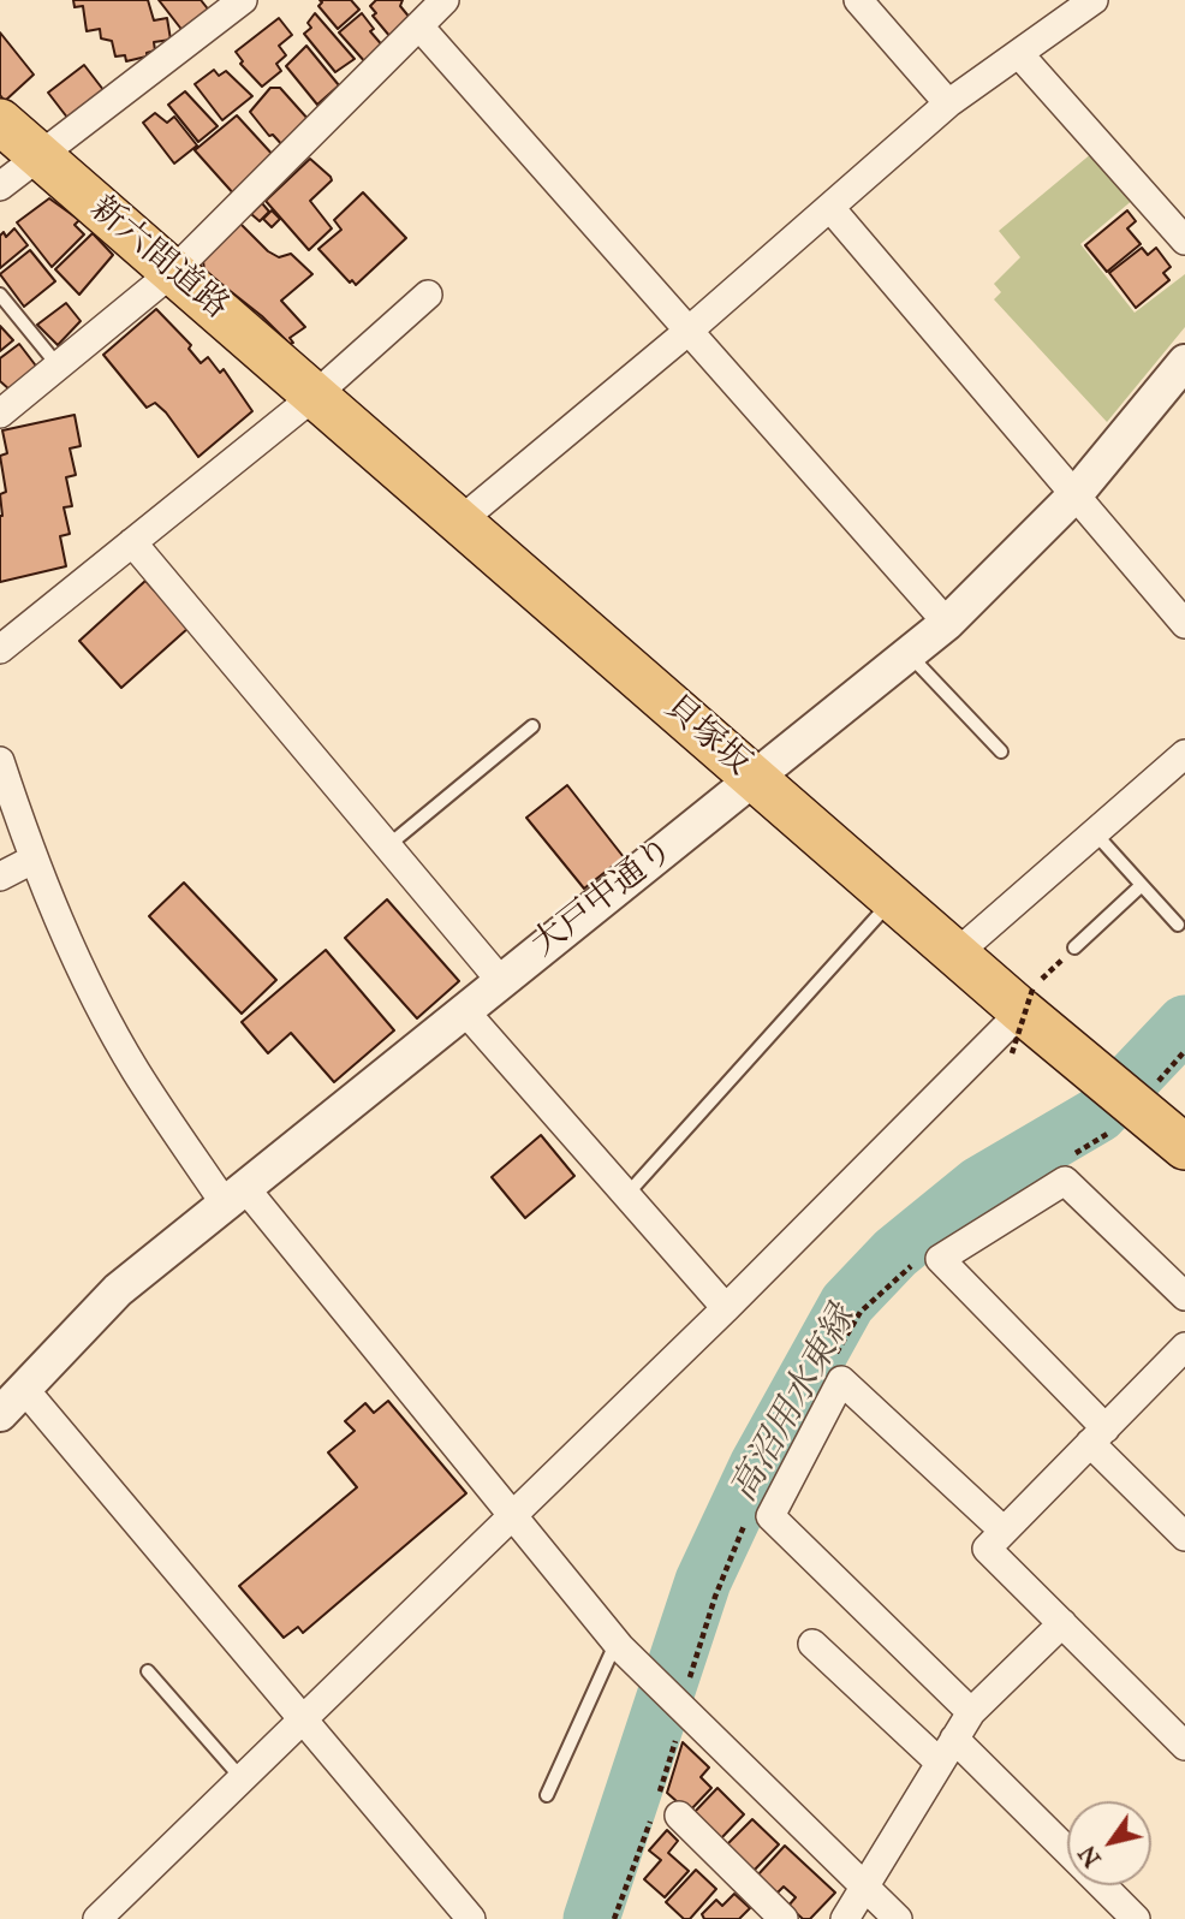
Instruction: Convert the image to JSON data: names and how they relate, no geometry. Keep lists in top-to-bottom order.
{
  "streets": {
    "main road": ["新六間道路", "貝塚坂"],
    "street": ["大戸中通り"]
  },
  "crossings": [
    ["新六間道路", "貝塚坂"],
    ["貝塚坂", "大戸中通り"]
  ],
  "water": ["高沼用水東縁"],
  "north": "bottom left"
}
